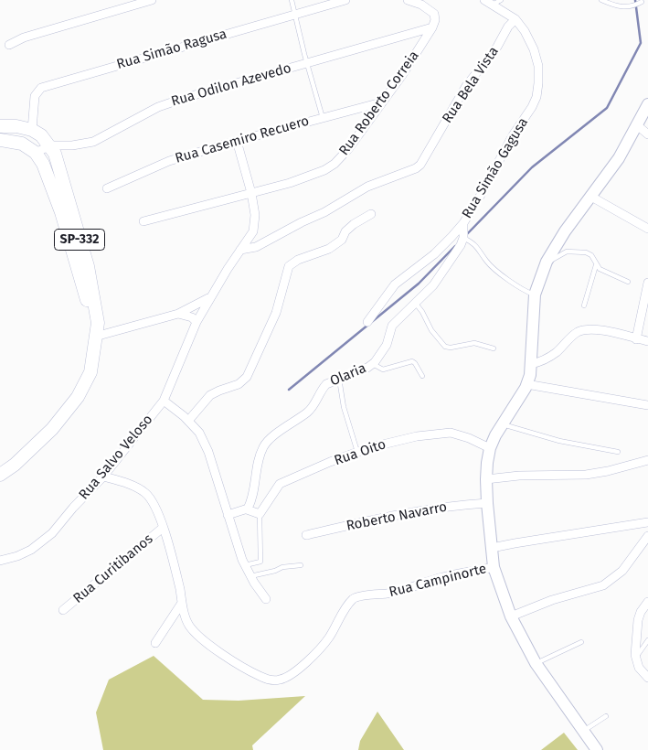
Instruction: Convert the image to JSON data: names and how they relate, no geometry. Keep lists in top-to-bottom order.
{
  "streets": {
    "main road": ["SP-332"],
    "street": [
      "Rua Simão Ragusa",
      "Rua Odilon Azevedo",
      "Rua Bela Vista",
      "Rua Roberto Correia",
      "Rua Casemiro Recuero",
      "Rua Simão Gagusa",
      "Olaria",
      "Rua Oito",
      "Rua Salvo Veloso",
      "Roberto Navarro",
      "Rua Curitibanos",
      "Rua Campinorte"
    ]
  },
  "crossings": [
    ["Rua Simão Ragusa", "SP-332"],
    ["Rua Odilon Azevedo", "Rua Roberto Correia"],
    ["Rua Odilon Azevedo", "SP-332"],
    ["Rua Bela Vista", "Rua Simão Gagusa"],
    ["Rua Bela Vista", "Rua Salvo Veloso"],
    ["Rua Roberto Correia", "Rua Casemiro Recuero"],
    ["Rua Roberto Correia", "Rua Salvo Veloso"],
    ["Rua Casemiro Recuero", "Rua Salvo Veloso"],
    ["Rua Simão Gagusa", "Olaria"]
  ]
}
